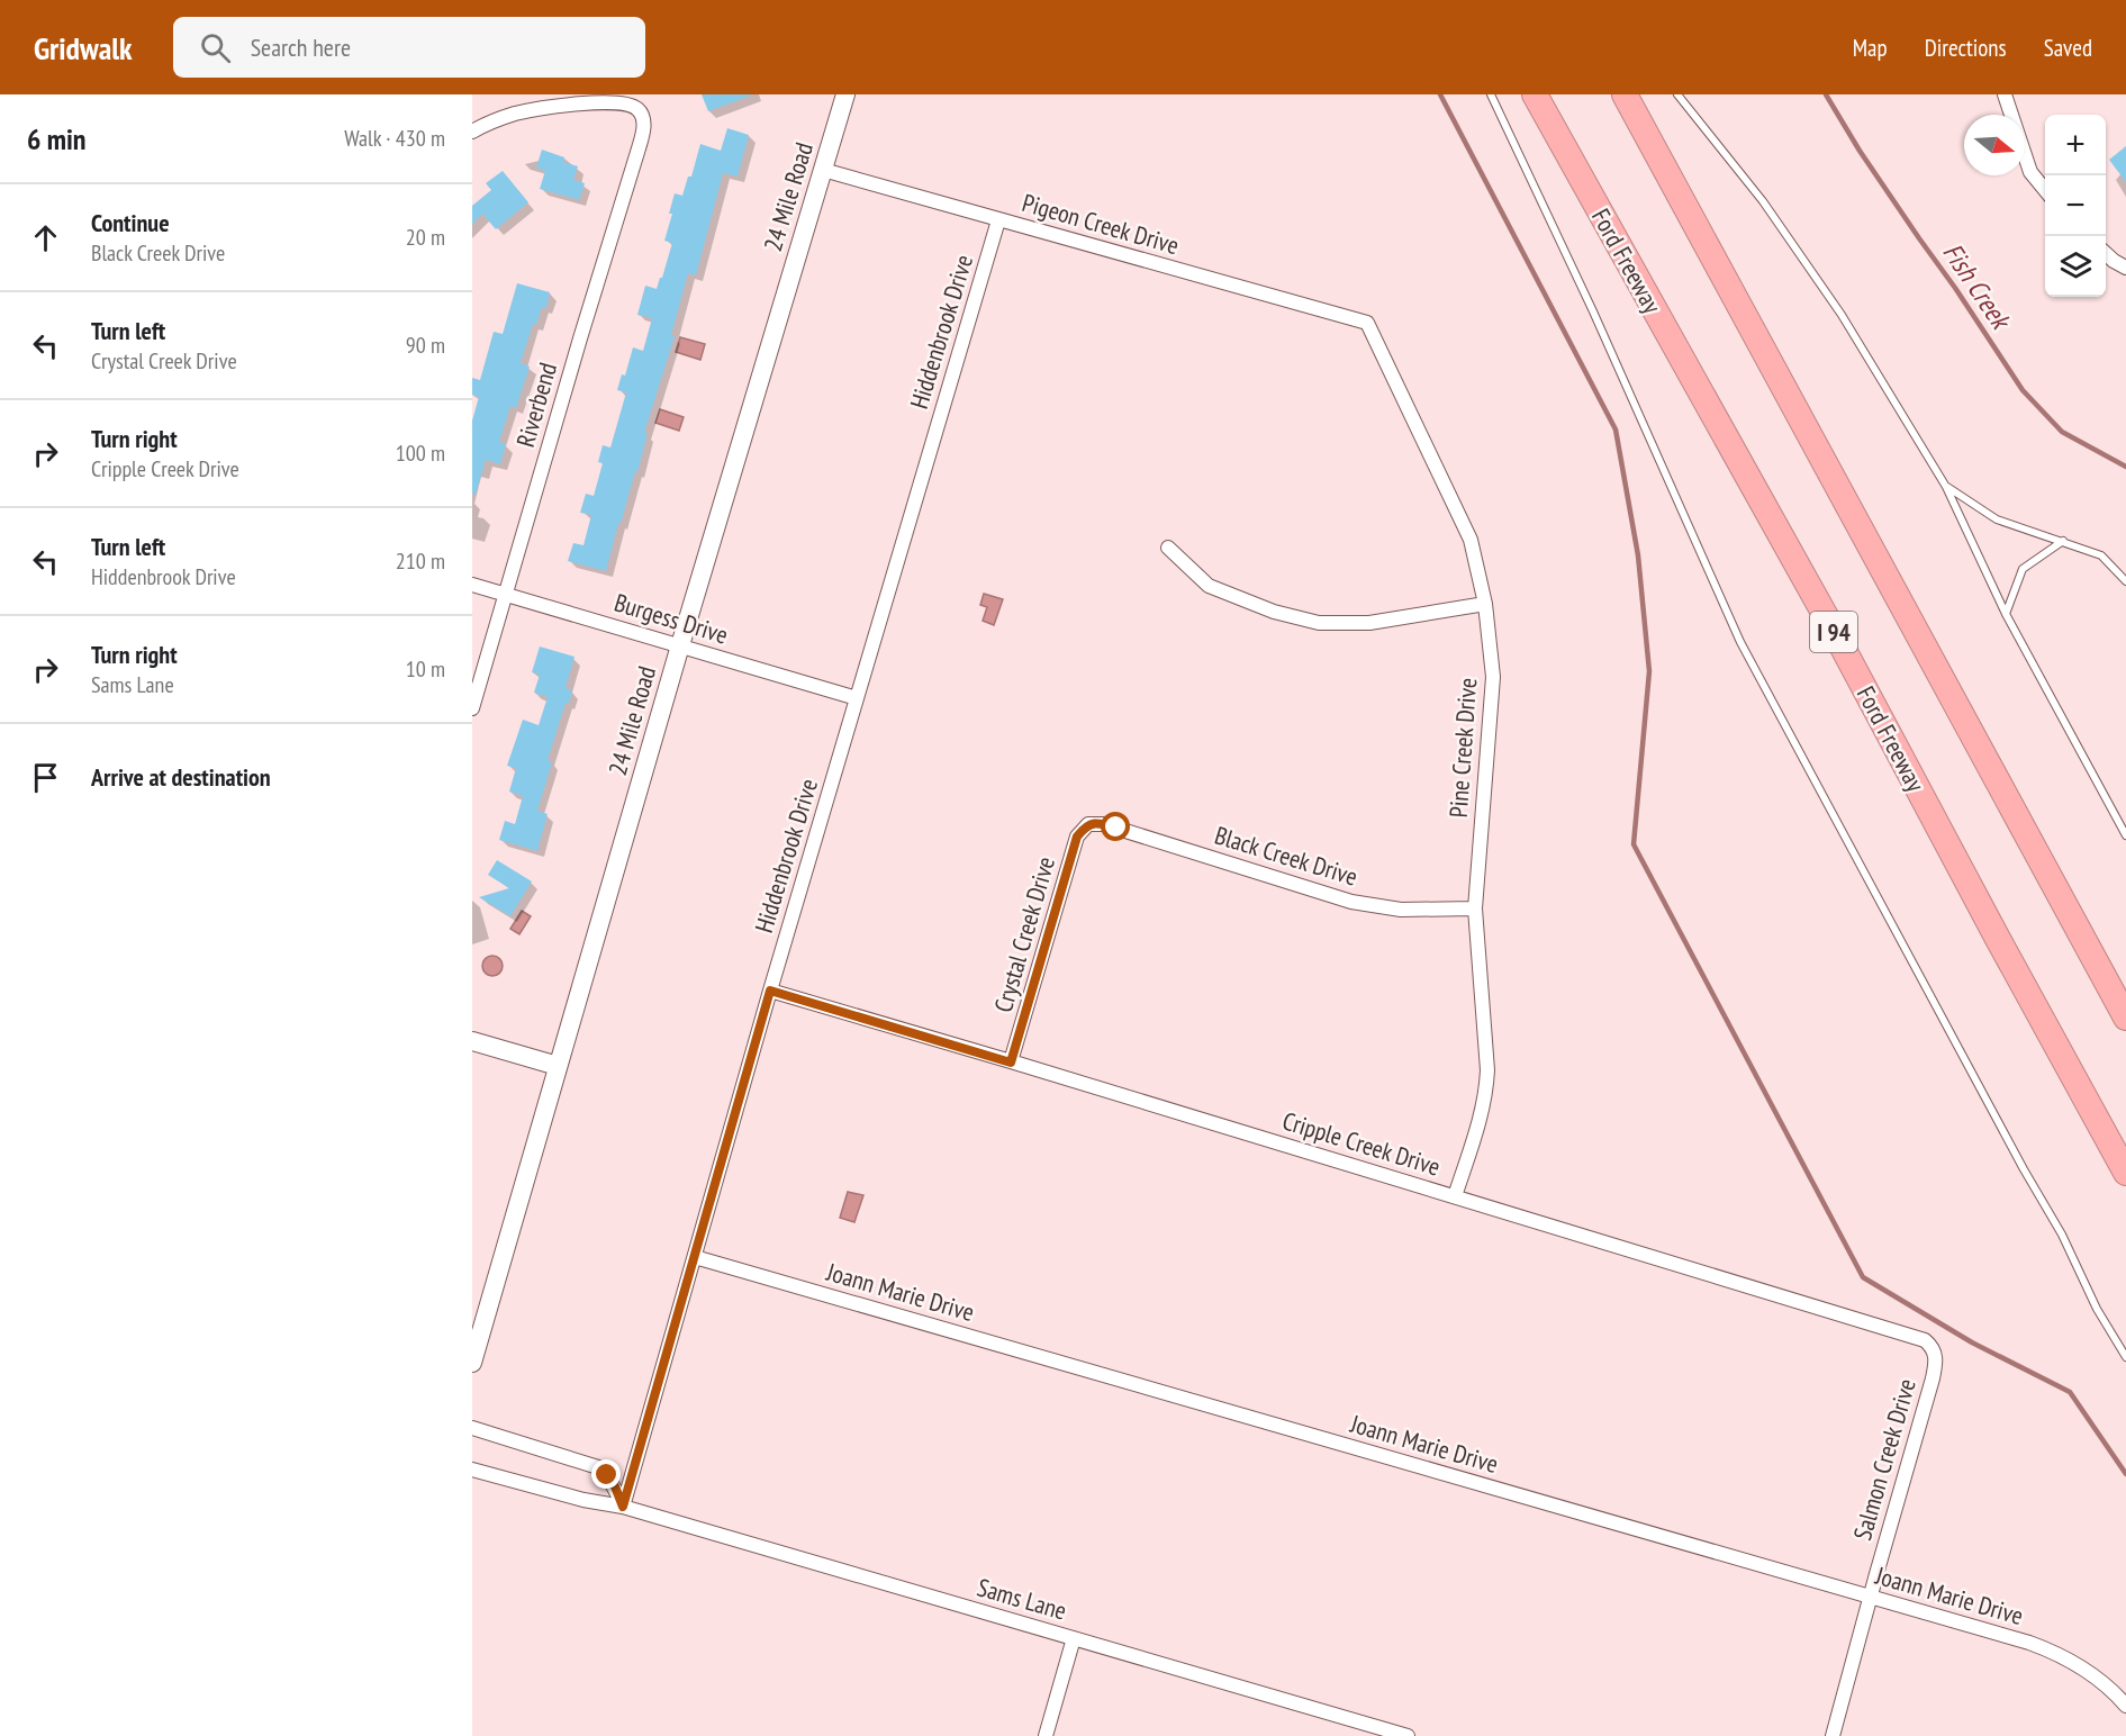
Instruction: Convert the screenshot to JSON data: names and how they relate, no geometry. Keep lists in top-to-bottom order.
{
  "streets": {
    "highway": ["Ford Freeway", "I 94"],
    "street": [
      "24 Mile Road",
      "Pigeon Creek Drive",
      "Hiddenbrook Drive",
      "Riverbend",
      "Burgess Drive",
      "Pine Creek Drive",
      "Black Creek Drive",
      "Crystal Creek Drive",
      "Cripple Creek Drive",
      "Joann Marie Drive",
      "Salmon Creek Drive",
      "Sams Lane"
    ]
  },
  "crossings": [
    ["24 Mile Road", "Pigeon Creek Drive"],
    ["24 Mile Road", "Burgess Drive"],
    ["Pigeon Creek Drive", "Hiddenbrook Drive"],
    ["Pigeon Creek Drive", "Pine Creek Drive"],
    ["Hiddenbrook Drive", "Burgess Drive"],
    ["Hiddenbrook Drive", "Cripple Creek Drive"],
    ["Hiddenbrook Drive", "Joann Marie Drive"],
    ["Hiddenbrook Drive", "Sams Lane"],
    ["Riverbend", "Burgess Drive"],
    ["Pine Creek Drive", "Black Creek Drive"],
    ["Pine Creek Drive", "Cripple Creek Drive"],
    ["Black Creek Drive", "Crystal Creek Drive"],
    ["Crystal Creek Drive", "Cripple Creek Drive"],
    ["Cripple Creek Drive", "Salmon Creek Drive"],
    ["Joann Marie Drive", "Salmon Creek Drive"]
  ],
  "water": ["Fish Creek"],
  "north": "right",
  "page": {
    "header": "Gridwalk",
    "search": "Search here",
    "nav": ["Map", "Directions", "Saved"],
    "heading": ["6 min", "Walk · 430 m"],
    "map_buttons": ["+", "−"],
    "list": [
      ["Continue", "Black Creek Drive", "20 m"],
      ["Turn left", "Crystal Creek Drive", "90 m"],
      ["Turn right", "Cripple Creek Drive", "100 m"],
      ["Turn left", "Hiddenbrook Drive", "210 m"],
      ["Turn right", "Sams Lane", "10 m"],
      "Arrive at destination"
    ]
  }
}
